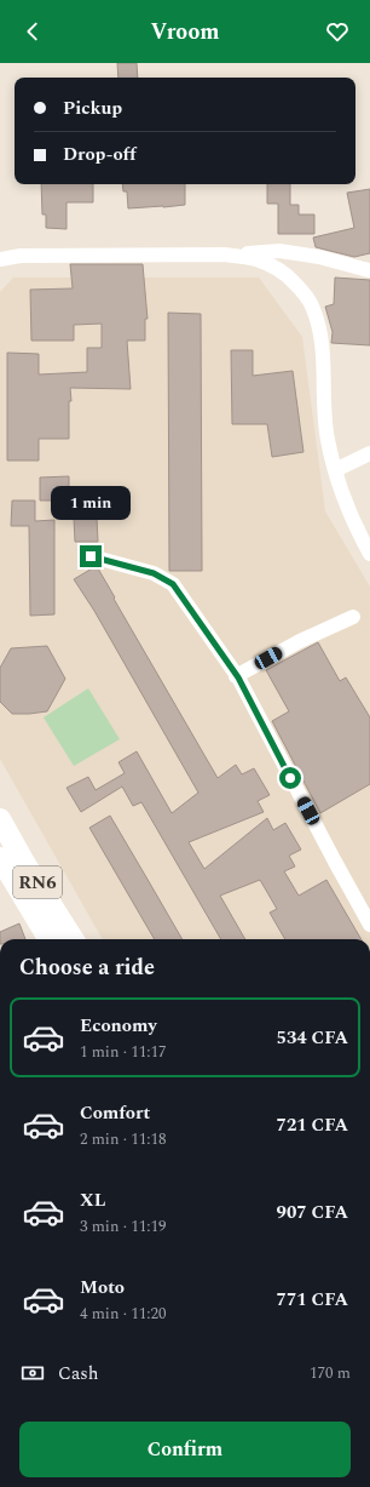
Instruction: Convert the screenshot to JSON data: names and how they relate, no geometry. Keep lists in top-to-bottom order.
{
  "streets": {
    "highway": ["RN6"]
  },
  "page": {
    "header": "Vroom",
    "banner": ["Pickup", "Drop-off"],
    "bubble": "1 min",
    "heading": "Choose a ride",
    "list": [
      {
        "name": "Economy",
        "note": "1 min · 11:17",
        "value": "534 CFA"
      },
      {
        "name": "Comfort",
        "note": "2 min · 11:18",
        "value": "721 CFA"
      },
      {
        "name": "XL",
        "note": "3 min · 11:19",
        "value": "907 CFA"
      },
      {
        "name": "Moto",
        "note": "4 min · 11:20",
        "value": "771 CFA"
      }
    ],
    "pay": ["Cash", "170 m"],
    "buttons": "Confirm"
  }
}
